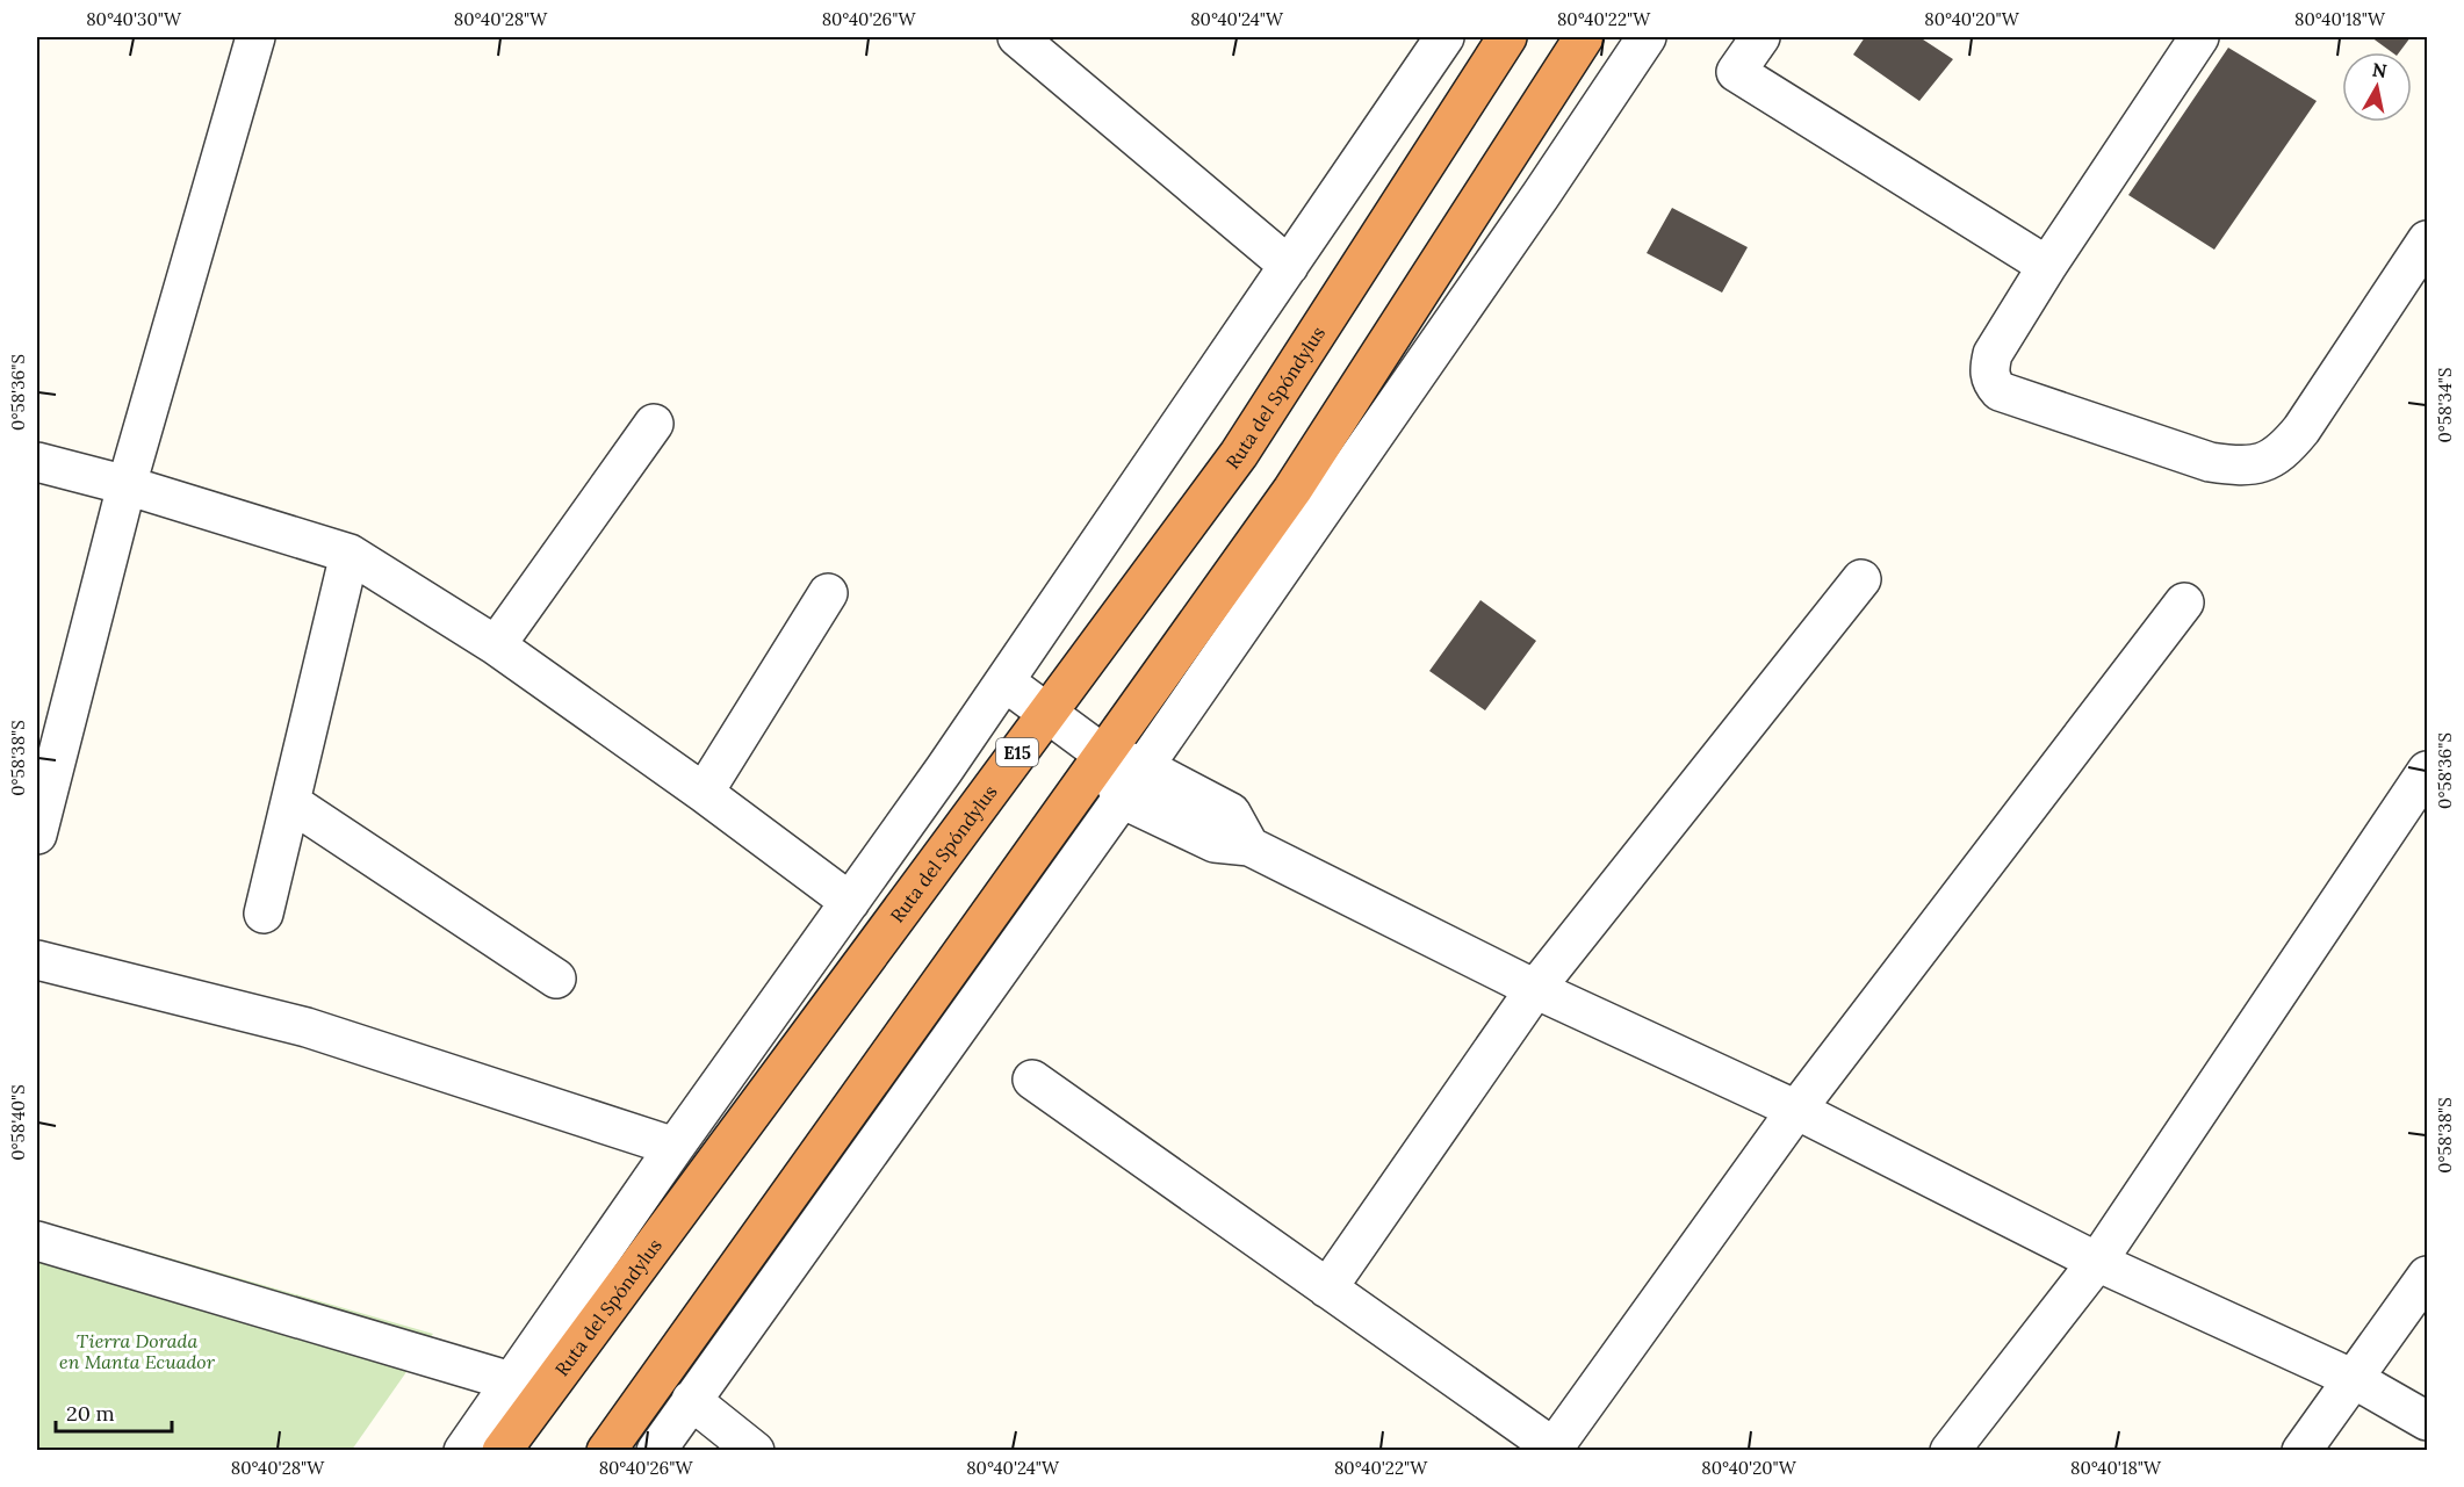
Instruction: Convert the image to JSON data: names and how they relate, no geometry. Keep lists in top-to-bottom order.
{
  "streets": {
    "highway": ["Ruta del Spóndylus", "E15"]
  },
  "parks": ["Tierra Dorada en Manta Ecuador"],
  "scale_bar": "20 m",
  "north": "top",
  "coordinates": [
    "80°40'30\"W",
    "80°40'28\"W",
    "80°40'26\"W",
    "80°40'24\"W",
    "80°40'22\"W",
    "80°40'20\"W",
    "80°40'18\"W",
    "0°58'36\"S",
    "0°58'34\"S",
    "0°58'38\"S",
    "0°58'40\"S"
  ]
}
